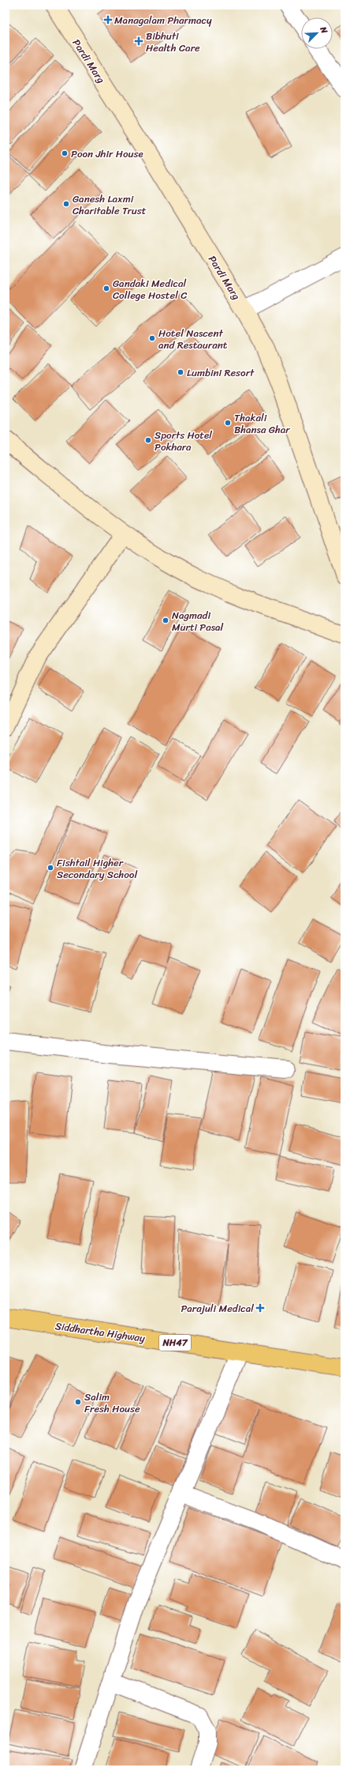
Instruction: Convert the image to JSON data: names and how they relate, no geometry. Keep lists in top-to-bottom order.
{
  "streets": {
    "highway": ["Siddhartha Highway", "NH47"],
    "main road": ["Pardi Marg"]
  },
  "places": {
    "health": ["Managalam Pharmacy", "Bibhuti Health Care", "Parajuli Medical"],
    "other": [
      "Poon Jhir House",
      "Ganesh Laxmi Charitable Trust",
      "Gandaki Medical College Hostel C",
      "Hotel Nascent and Restaurant",
      "Lumbini Resort",
      "Thakali Bhansa Ghar",
      "Sports Hotel Pokhara",
      "Nagmadi Murti Pasal",
      "Fishtail Higher Secondary School",
      "Salim Fresh House"
    ]
  },
  "north": "top right"
}
